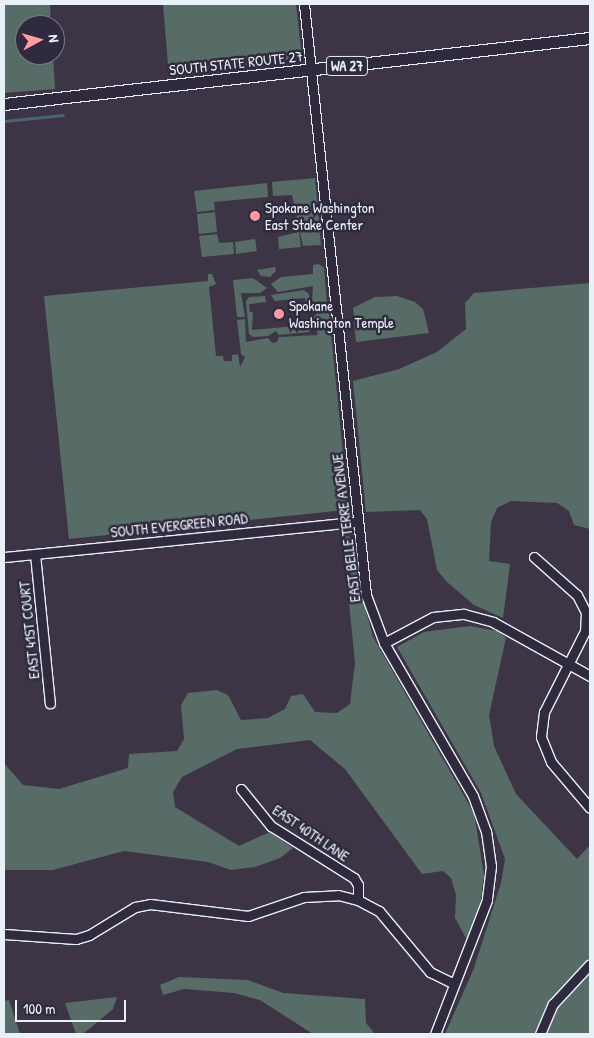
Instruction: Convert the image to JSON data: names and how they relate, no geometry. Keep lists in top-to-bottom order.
{
  "streets": {
    "main road": ["SOUTH STATE ROUTE 27", "WA 27"],
    "street": [
      "SOUTH EVERGREEN ROAD",
      "EAST BELLE TERRE AVENUE",
      "EAST 41ST COURT",
      "EAST 40TH LANE"
    ]
  },
  "crossings": [
    ["SOUTH STATE ROUTE 27", "EAST BELLE TERRE AVENUE"],
    ["SOUTH EVERGREEN ROAD", "EAST BELLE TERRE AVENUE"],
    ["SOUTH EVERGREEN ROAD", "EAST 41ST COURT"]
  ],
  "places": ["Spokane Washington East Stake Center", "Spokane Washington Temple"],
  "scale_bar": "100 m",
  "north": "right"
}
